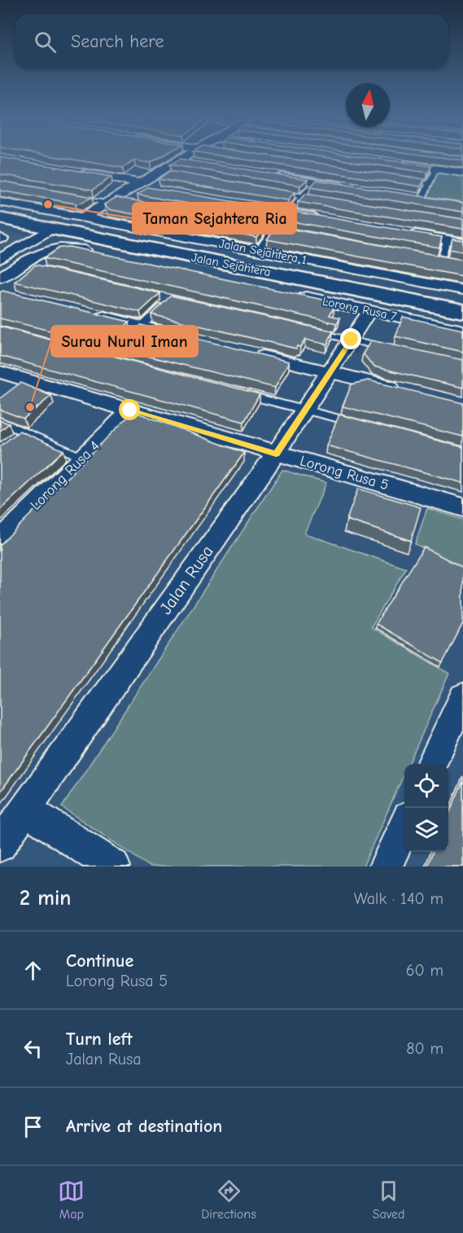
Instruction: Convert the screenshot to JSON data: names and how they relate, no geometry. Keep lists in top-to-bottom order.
{
  "streets": {
    "main road": ["Jalan Sejahtera"],
    "street": [
      "Jalan Sejahtera 1",
      "Lorong Rusa 7",
      "Lorong Rusa 5",
      "Lorong Rusa 4",
      "Jalan Rusa"
    ]
  },
  "crossings": [
    ["Lorong Rusa 7", "Jalan Rusa"],
    ["Lorong Rusa 5", "Lorong Rusa 4"],
    ["Lorong Rusa 5", "Jalan Rusa"]
  ],
  "places": ["Taman Sejahtera Ria", "Surau Nurul Iman"],
  "north": "top",
  "page": {
    "search": "Search here",
    "heading": ["2 min", "Walk · 140 m"],
    "list": [
      ["Continue", "Lorong Rusa 5", "60 m"],
      ["Turn left", "Jalan Rusa", "80 m"],
      "Arrive at destination"
    ],
    "nav": ["Map", "Directions", "Saved"]
  }
}
